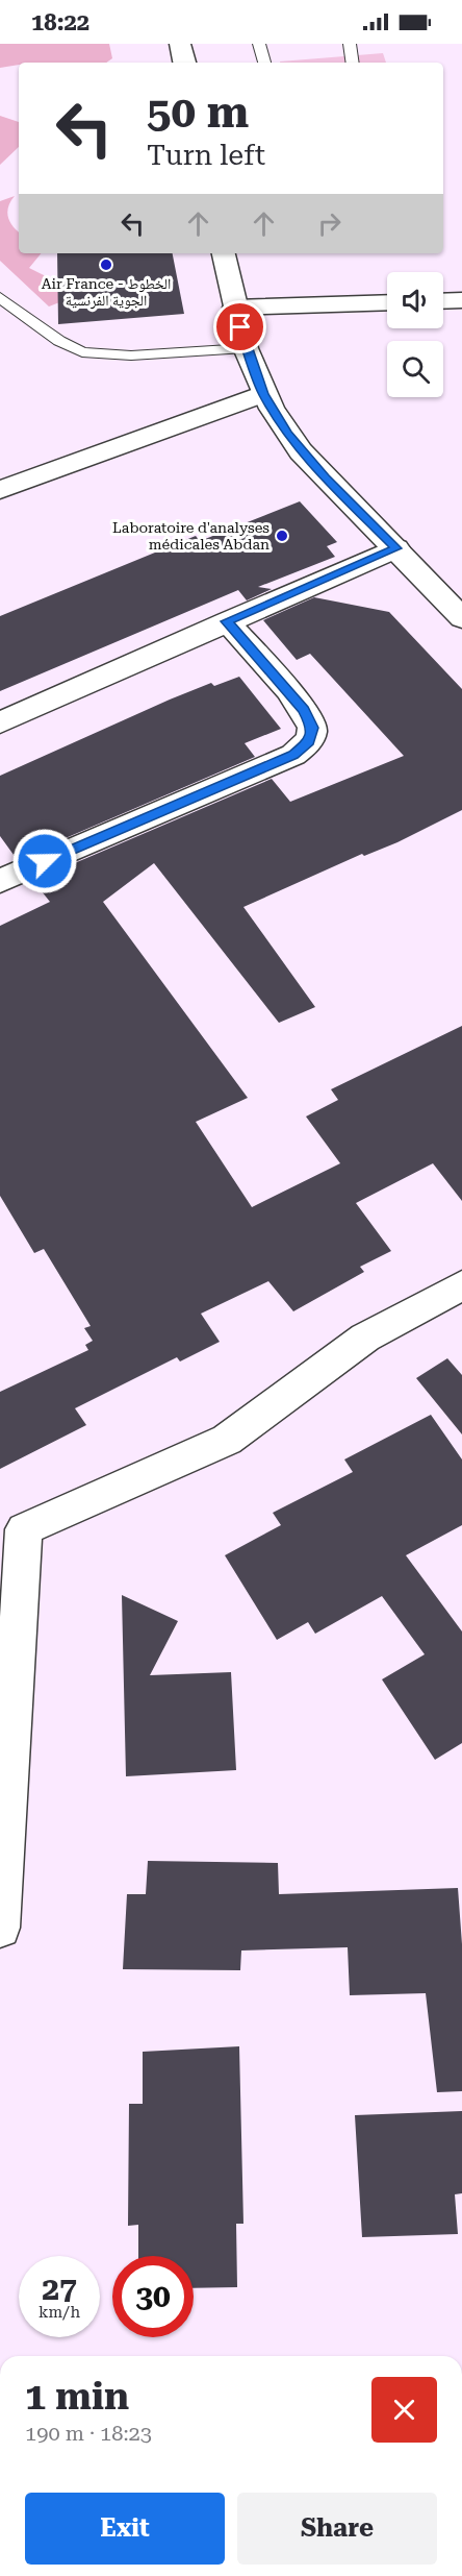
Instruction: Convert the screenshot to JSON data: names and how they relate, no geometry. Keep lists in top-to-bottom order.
{
  "places": ["Air France - الخطوط الجوية الفرنسية", "Laboratoire d'analyses médicales Abdan"],
  "page": {
    "status": "18:22",
    "turn": ["50 m", "Turn left"],
    "speed": "27 km/h",
    "limit": "30",
    "heading": ["1 min", "190 m · 18:23"],
    "buttons": ["Exit", "Share"]
  }
}
